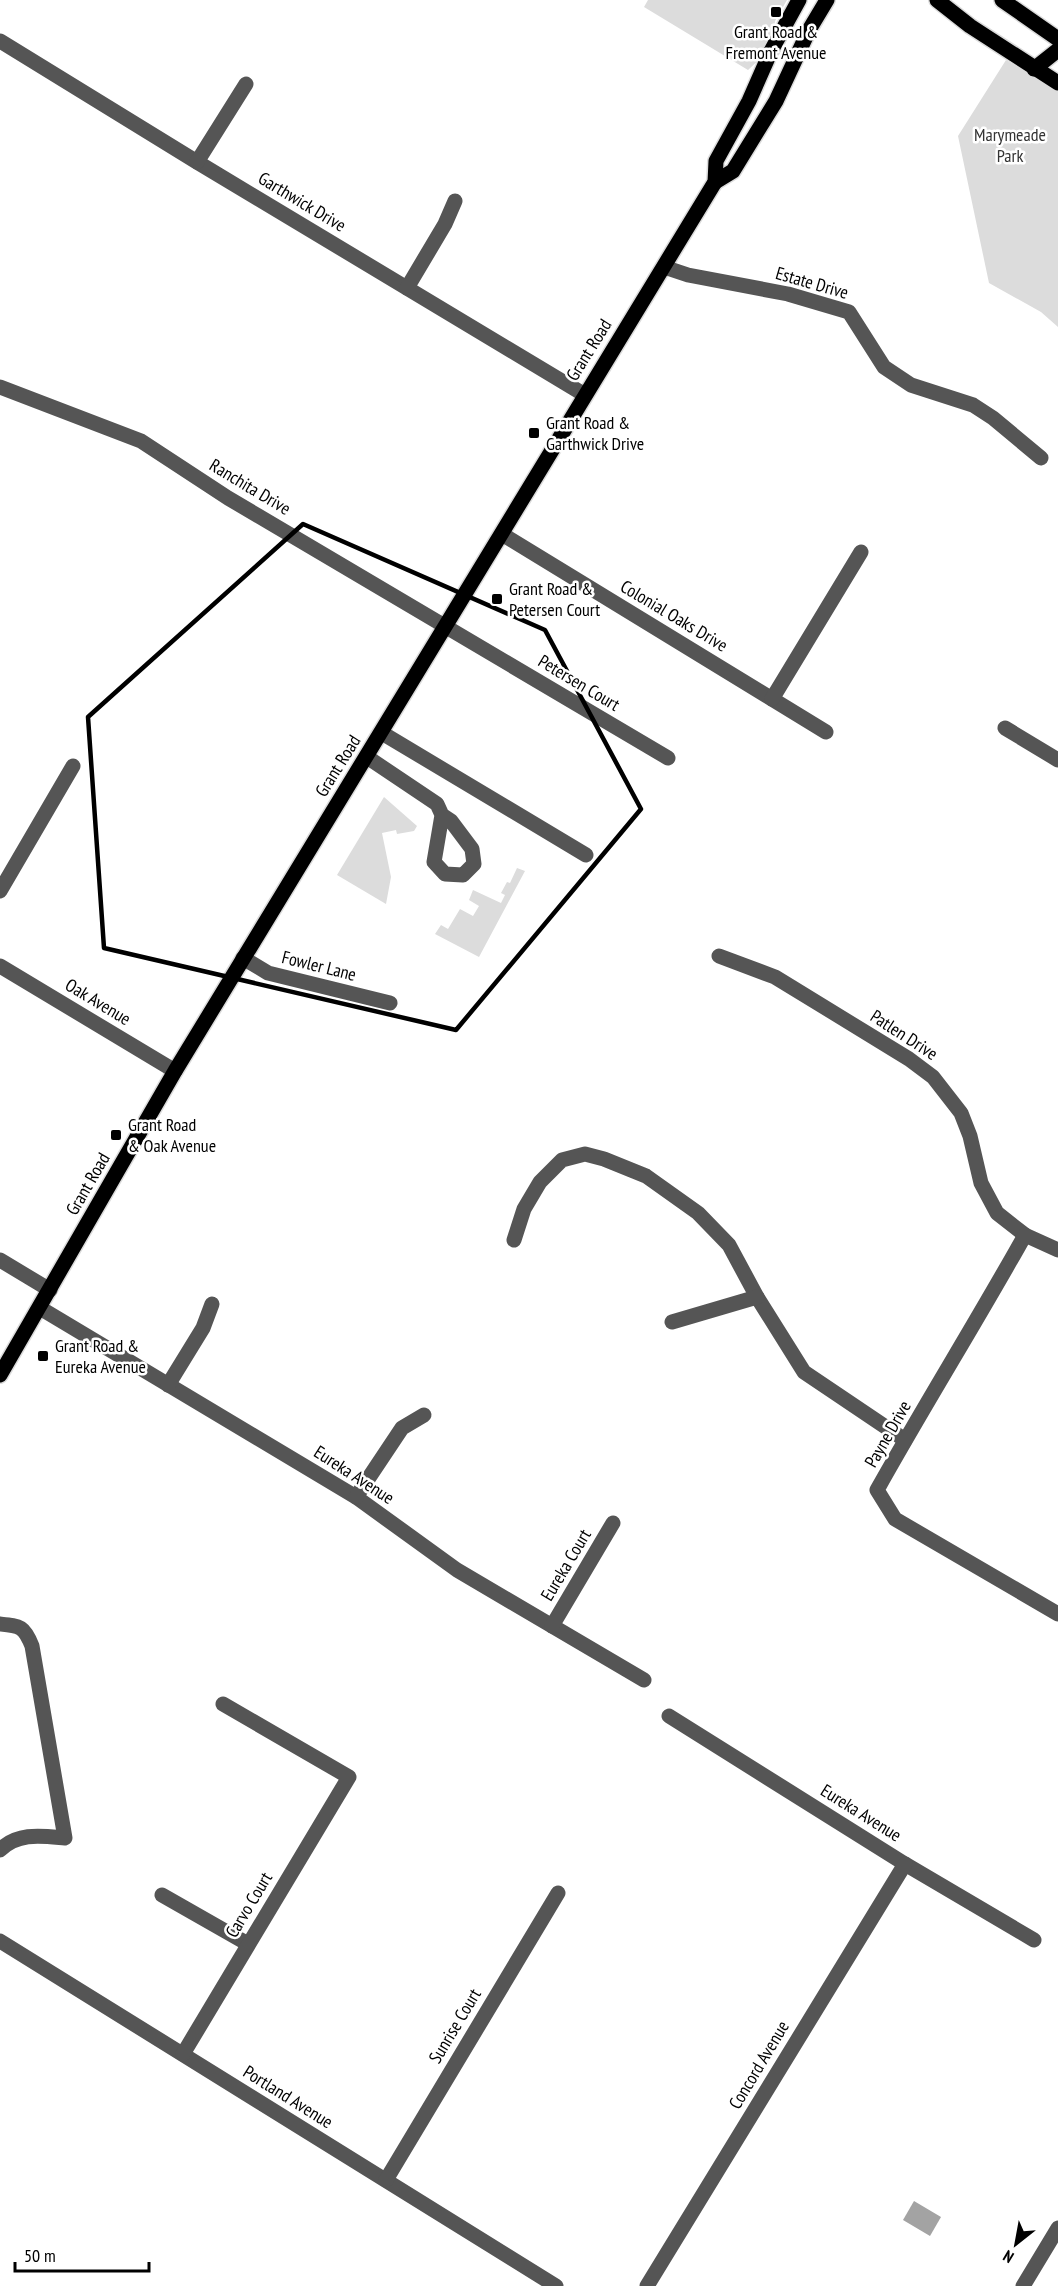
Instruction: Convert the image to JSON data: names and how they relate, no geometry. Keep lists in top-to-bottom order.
{
  "streets": {
    "main road": ["Grant Road"],
    "street": [
      "Garthwick Drive",
      "Estate Drive",
      "Ranchita Drive",
      "Colonial Oaks Drive",
      "Petersen Court",
      "Fowler Lane",
      "Oak Avenue",
      "Patlen Drive",
      "Payne Drive",
      "Eureka Avenue",
      "Eureka Court",
      "Carvo Court",
      "Sunrise Court",
      "Concord Avenue",
      "Portland Avenue"
    ]
  },
  "crossings": [
    ["Garthwick Drive", "Grant Road"],
    ["Estate Drive", "Grant Road"],
    ["Grant Road", "Ranchita Drive"],
    ["Grant Road", "Colonial Oaks Drive"],
    ["Grant Road", "Fowler Lane"],
    ["Grant Road", "Oak Avenue"],
    ["Grant Road", "Eureka Avenue"],
    ["Ranchita Drive", "Petersen Court"],
    ["Patlen Drive", "Payne Drive"],
    ["Eureka Avenue", "Eureka Court"],
    ["Eureka Avenue", "Concord Avenue"],
    ["Carvo Court", "Portland Avenue"],
    ["Sunrise Court", "Portland Avenue"]
  ],
  "parks": ["Marymeade Park"],
  "places": {
    "transit": [
      "Grant Road & Fremont Avenue",
      "Grant Road & Garthwick Drive",
      "Grant Road & Petersen Court",
      "Grant Road & Oak Avenue",
      "Grant Road & Eureka Avenue"
    ]
  },
  "scale_bar": "50 m",
  "north": "bottom left"
}
